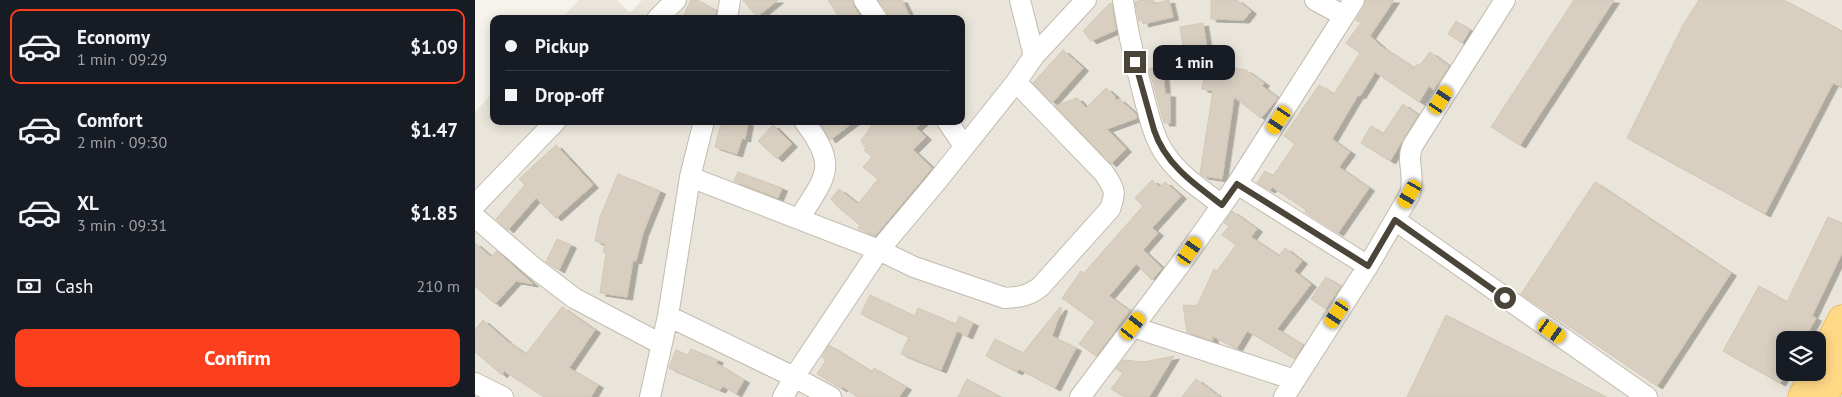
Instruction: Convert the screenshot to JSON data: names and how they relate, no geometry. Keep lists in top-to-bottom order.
{
  "page": {
    "list": [
      {
        "name": "Economy",
        "note": "1 min · 09:29",
        "value": "$1.09"
      },
      {
        "name": "Comfort",
        "note": "2 min · 09:30",
        "value": "$1.47"
      },
      {
        "name": "XL",
        "note": "3 min · 09:31",
        "value": "$1.85"
      }
    ],
    "banner": ["Pickup", "Drop-off"],
    "bubble": "1 min",
    "pay": ["Cash", "210 m"],
    "buttons": "Confirm"
  }
}
